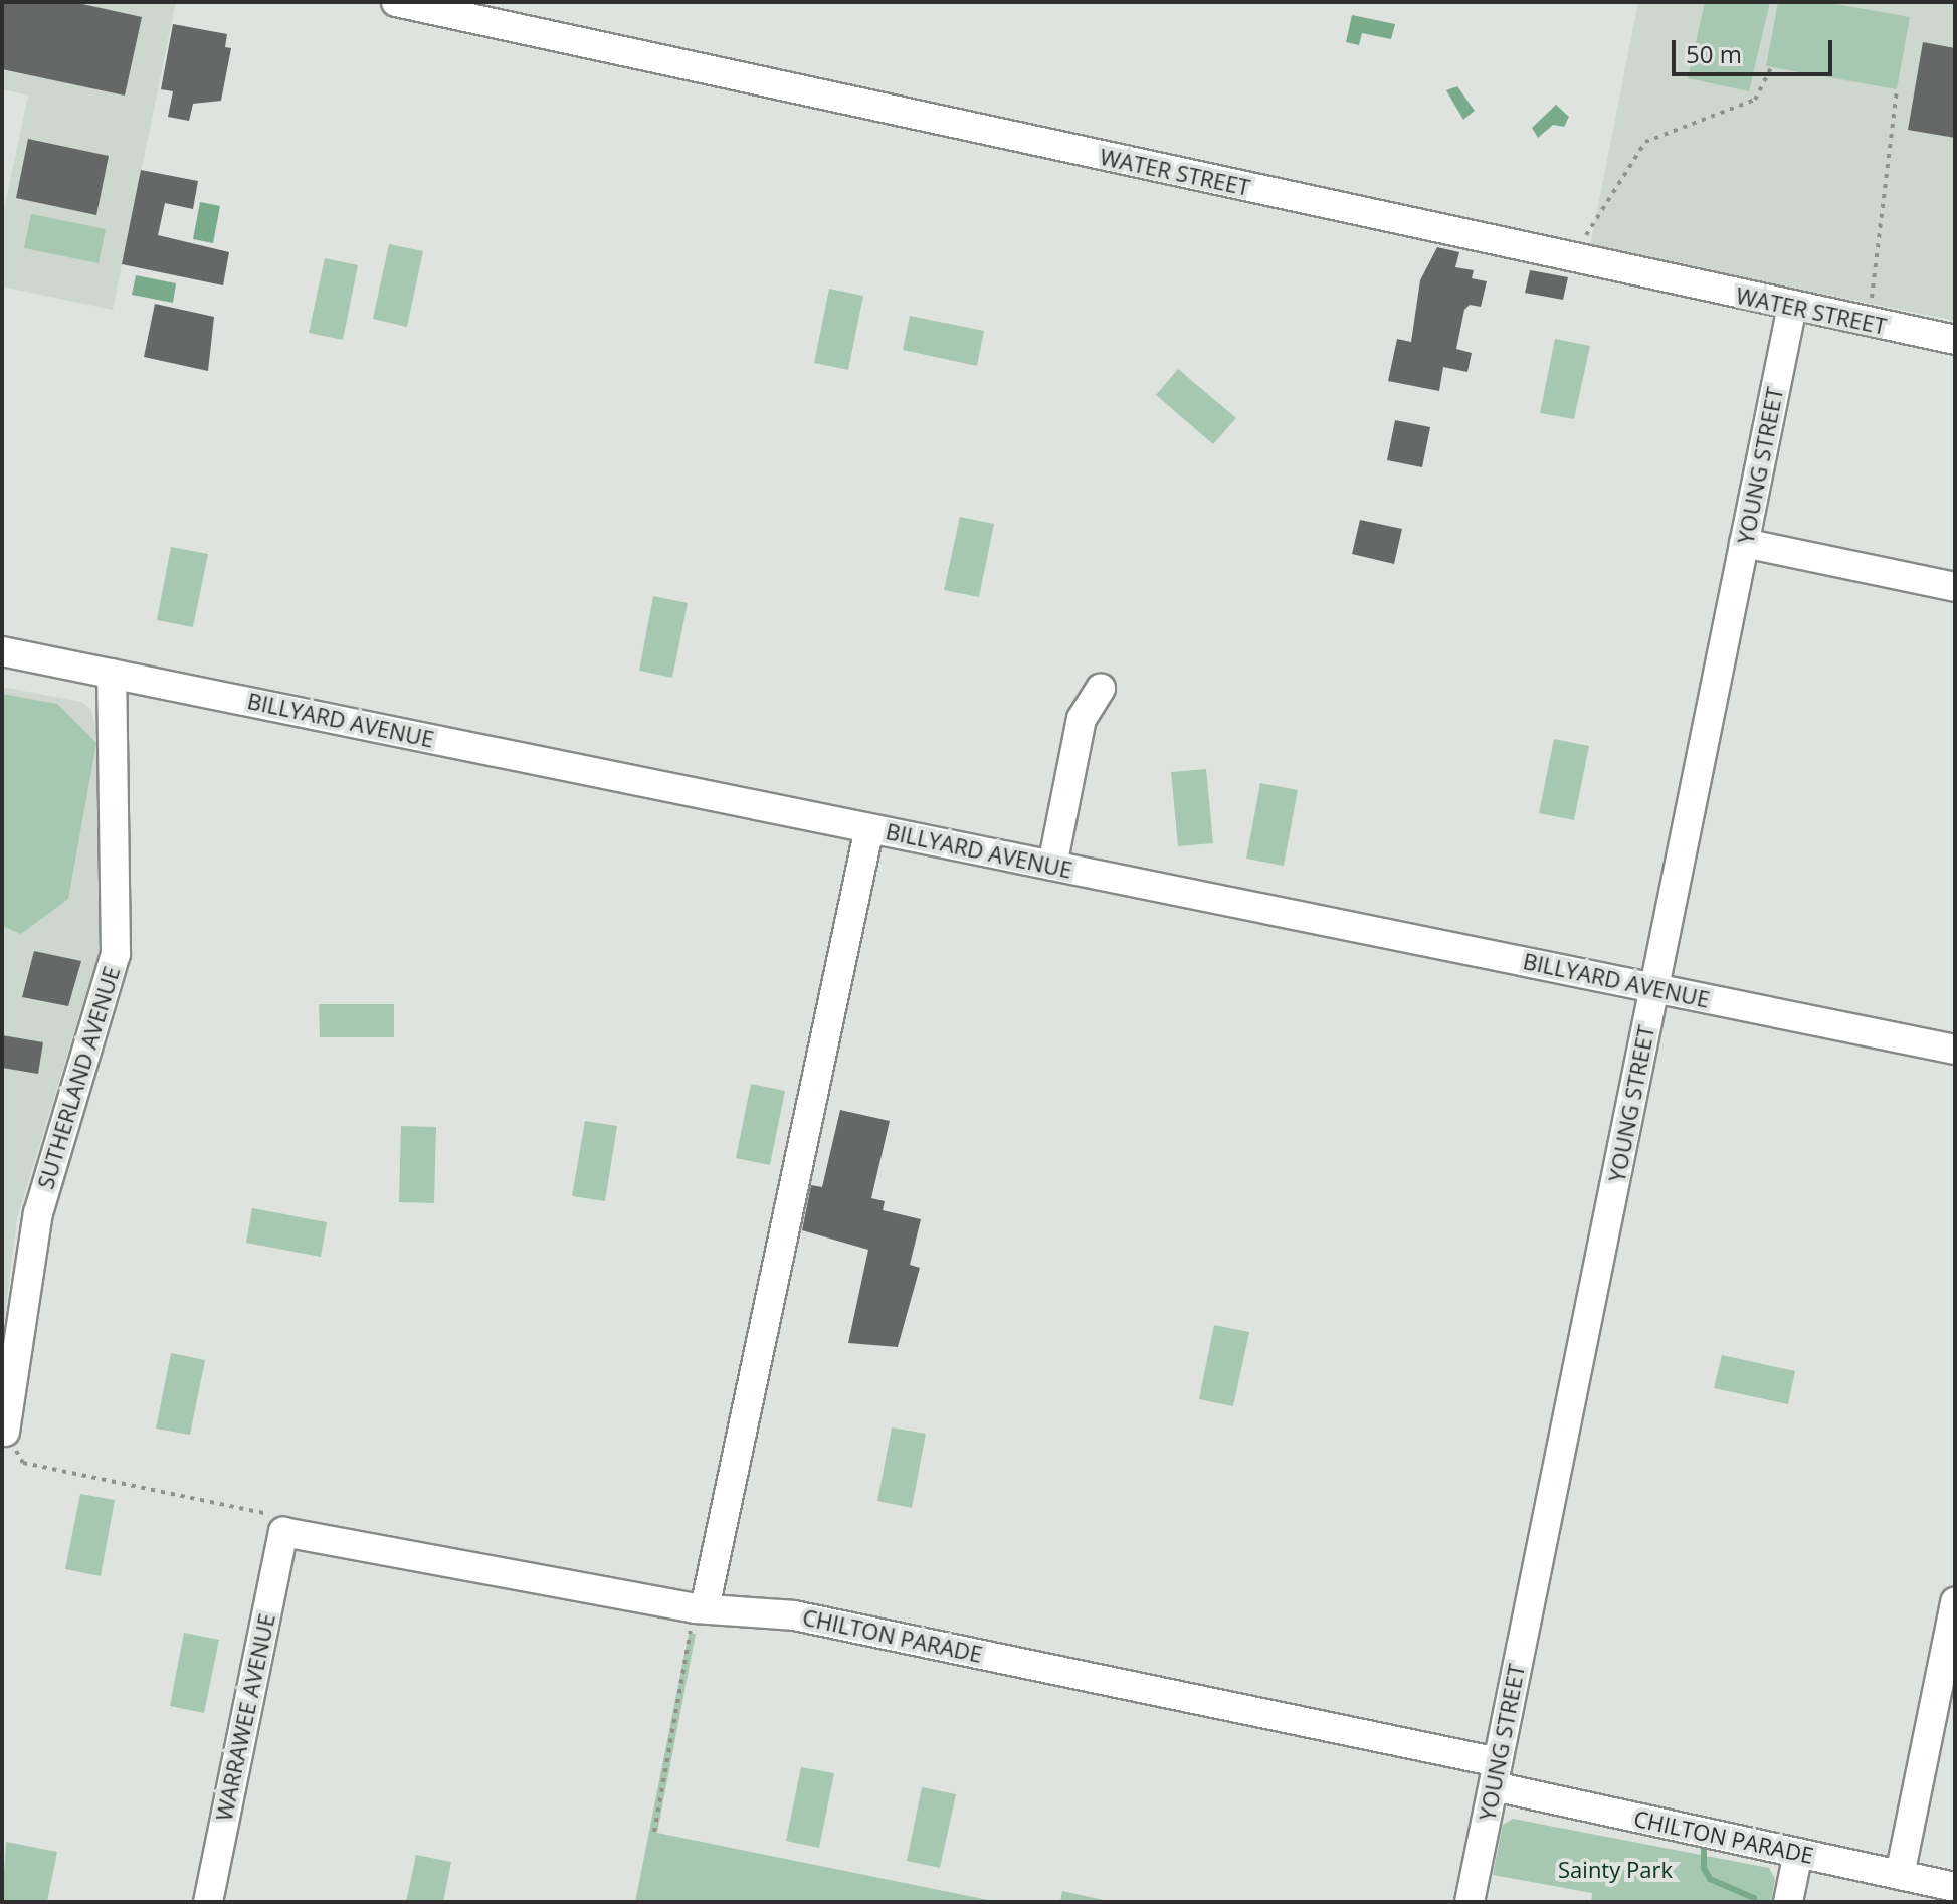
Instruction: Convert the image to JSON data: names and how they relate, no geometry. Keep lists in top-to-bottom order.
{
  "streets": {
    "street": [
      "WATER STREET",
      "YOUNG STREET",
      "BILLYARD AVENUE",
      "SUTHERLAND AVENUE",
      "CHILTON PARADE",
      "WARRAWEE AVENUE"
    ]
  },
  "crossings": [
    ["WATER STREET", "YOUNG STREET"],
    ["YOUNG STREET", "BILLYARD AVENUE"],
    ["YOUNG STREET", "CHILTON PARADE"],
    ["BILLYARD AVENUE", "SUTHERLAND AVENUE"],
    ["CHILTON PARADE", "WARRAWEE AVENUE"]
  ],
  "parks": ["Sainty Park"],
  "scale_bar": "50 m"
}
